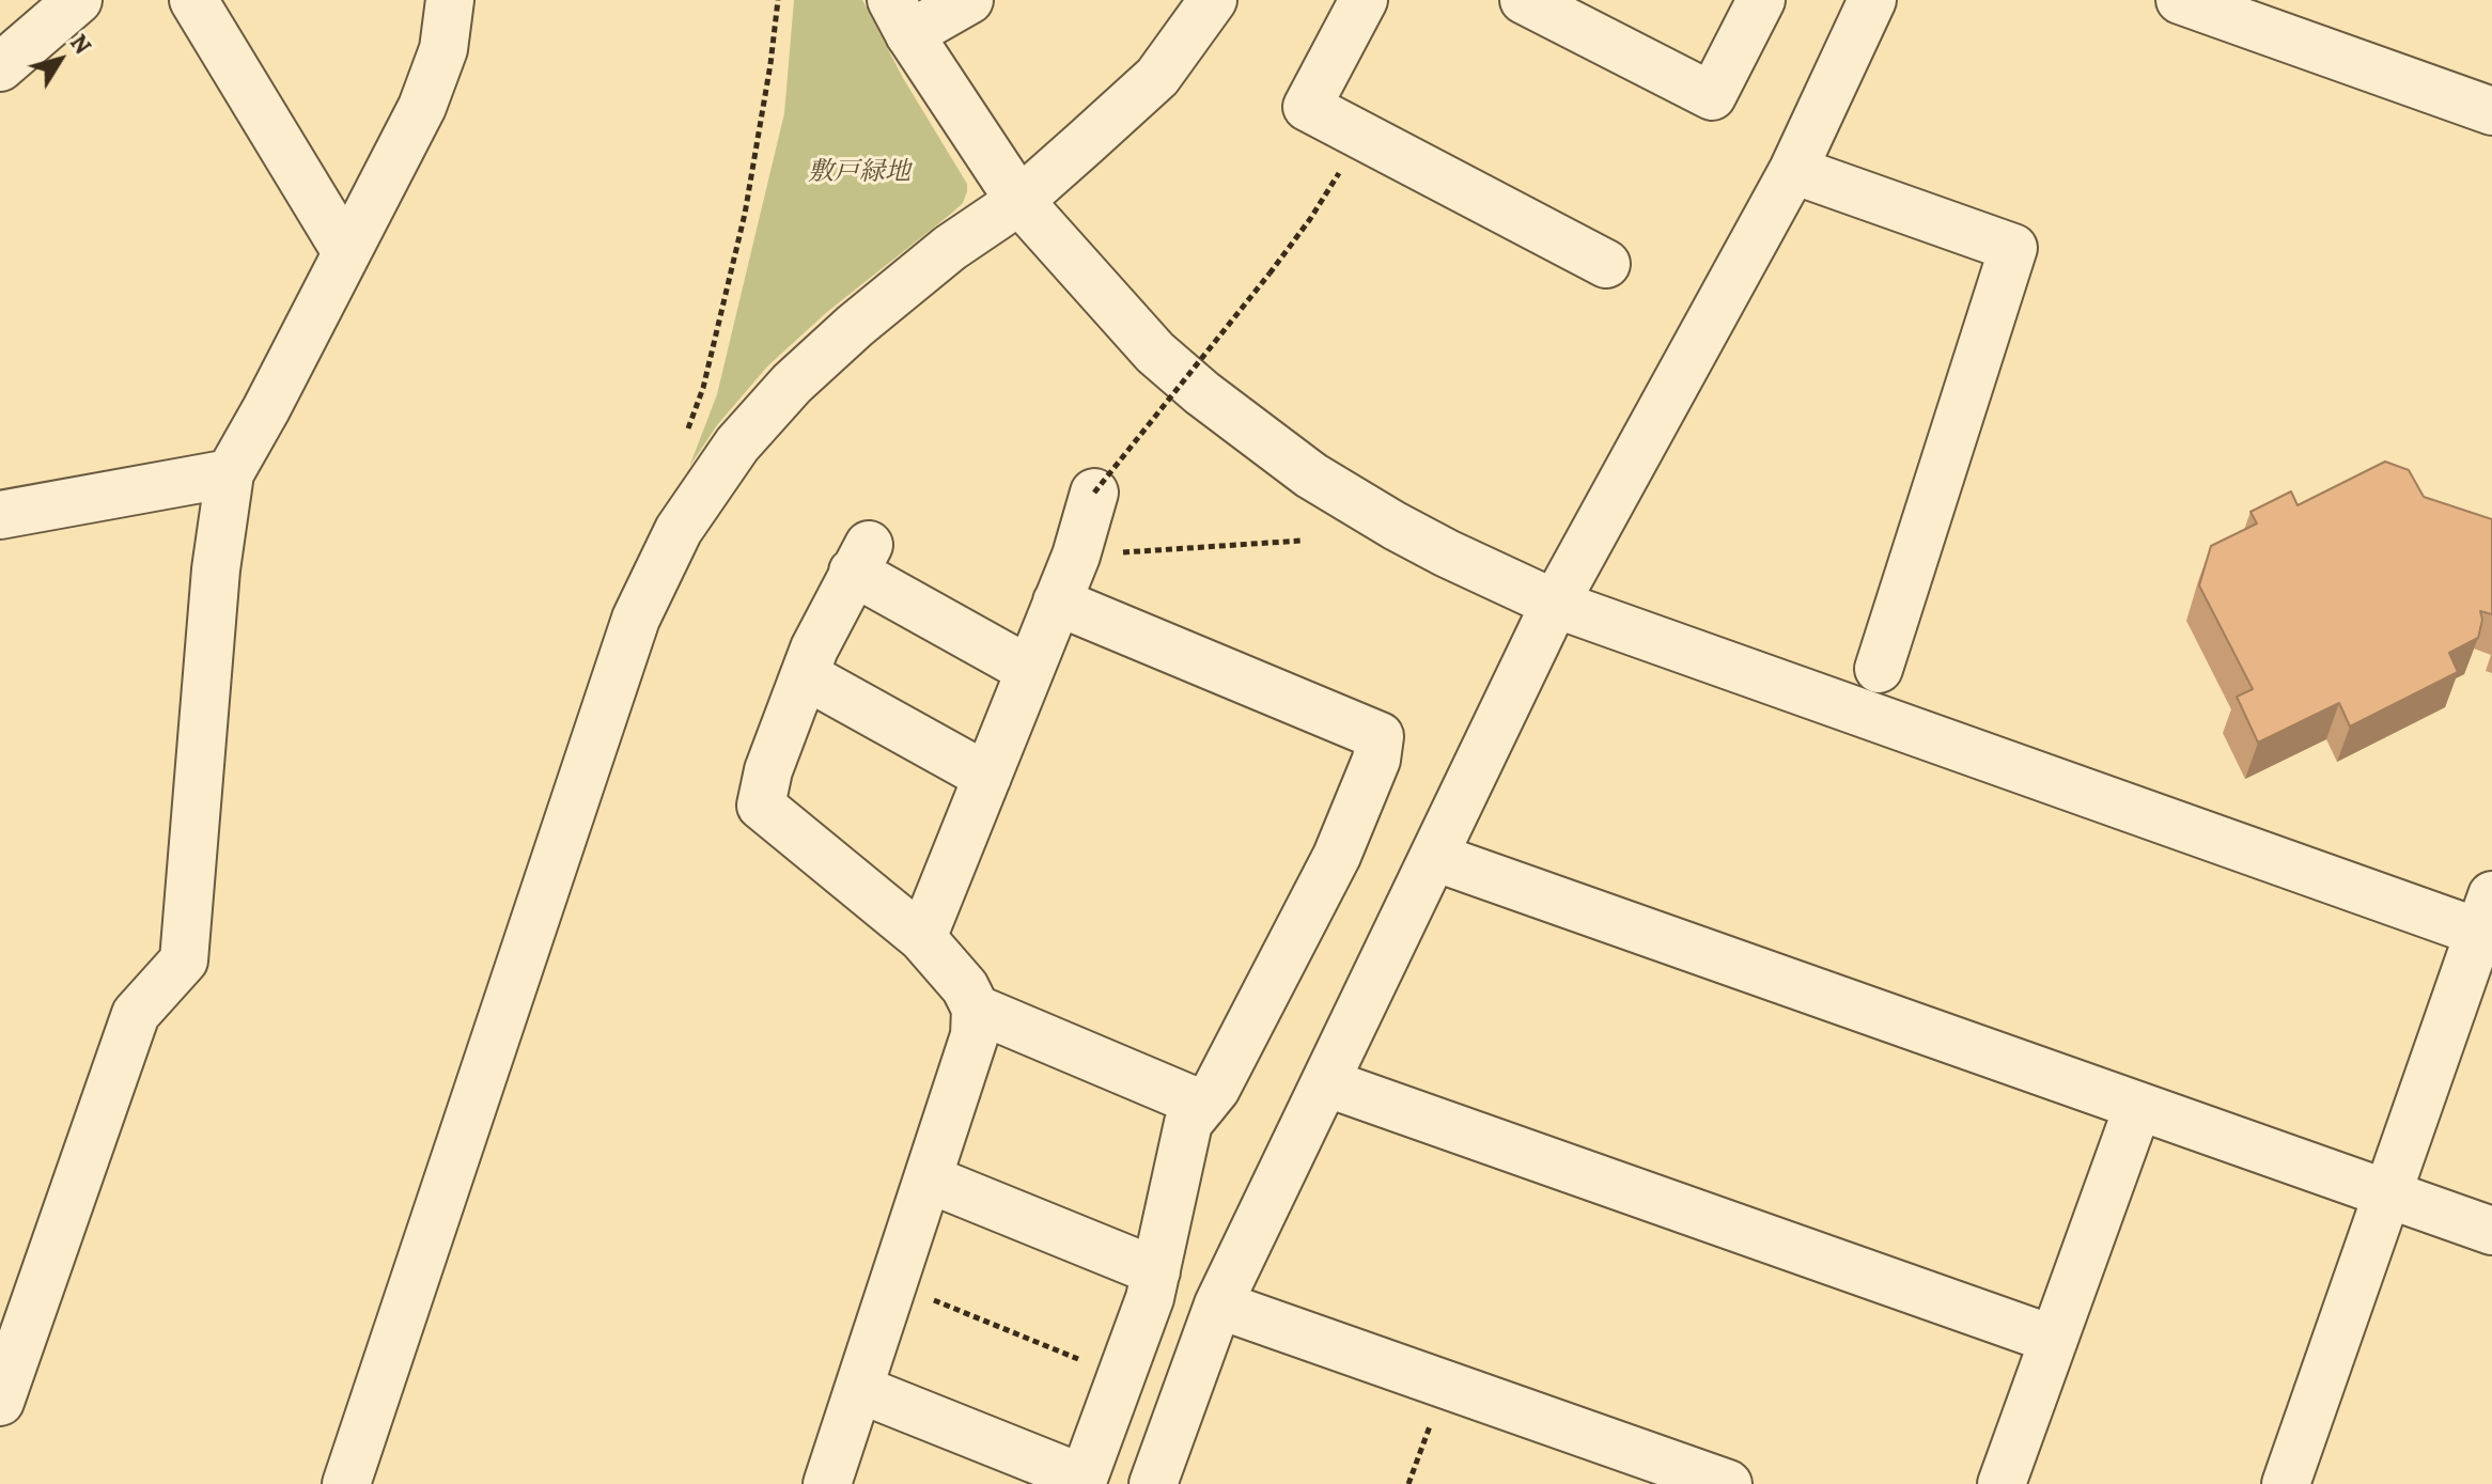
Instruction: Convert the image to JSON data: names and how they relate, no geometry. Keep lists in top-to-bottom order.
{
  "parks": ["敷戸緑地"],
  "north": "top right"
}
